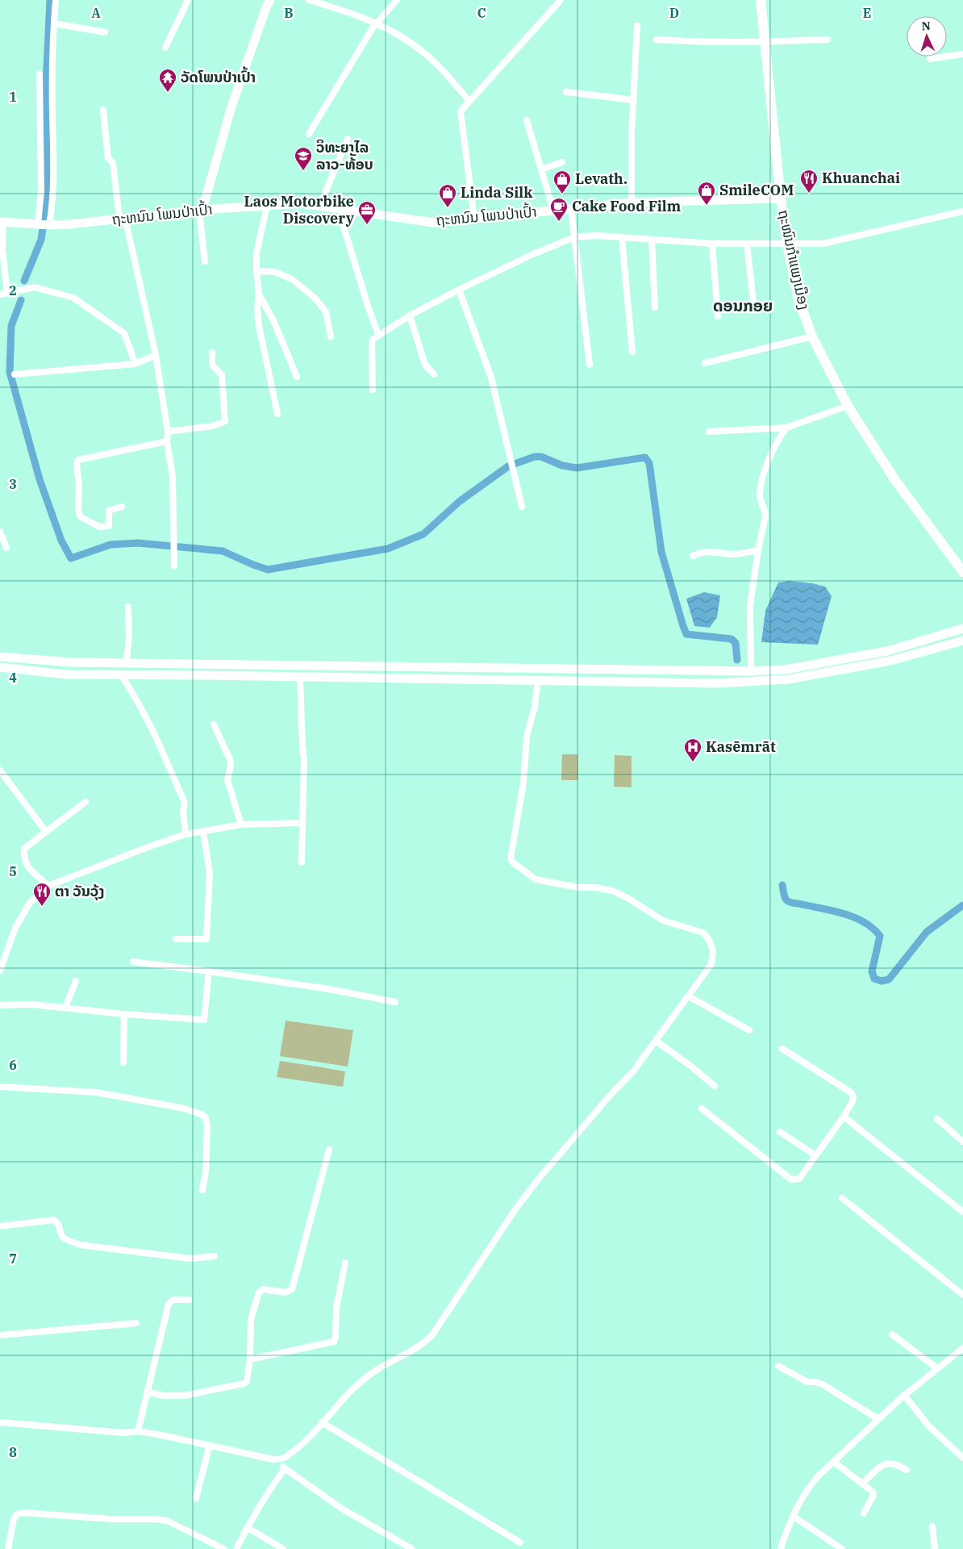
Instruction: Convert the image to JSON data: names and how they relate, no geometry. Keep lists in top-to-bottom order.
{
  "streets": {
    "main road": ["ຖະໜົນກຳແພງເມືອງ"],
    "street": ["ຖະຫນົນ ໂພນປ່າເປົ້າ"]
  },
  "crossings": [
    ["ຖະຫນົນ ໂພນປ່າເປົ້າ", "ຖະໜົນກຳແພງເມືອງ"]
  ],
  "districts": ["ດອນກອຍ"],
  "places": {
    "temple": ["ວັດໂພນປ່າເປົ້າ"],
    "school or university": ["ວິທະຍາໄລ ລາວ-ທ້ັອບ"],
    "restaurant": ["Khuanchai", "ຕາ ວັນວຸ້ງ"],
    "shop": ["Levath.", "SmileCOM", "Linda Silk"],
    "cafe": ["Cake Food Film"],
    "office": ["Laos Motorbike Discovery"],
    "hospital": ["Kasēmrāt"]
  },
  "north": "top",
  "grid": {
    "columns": [
      "A",
      "B",
      "C",
      "D",
      "E"
    ],
    "rows": [
      "1",
      "2",
      "3",
      "4",
      "5",
      "6",
      "7",
      "8"
    ]
  }
}
